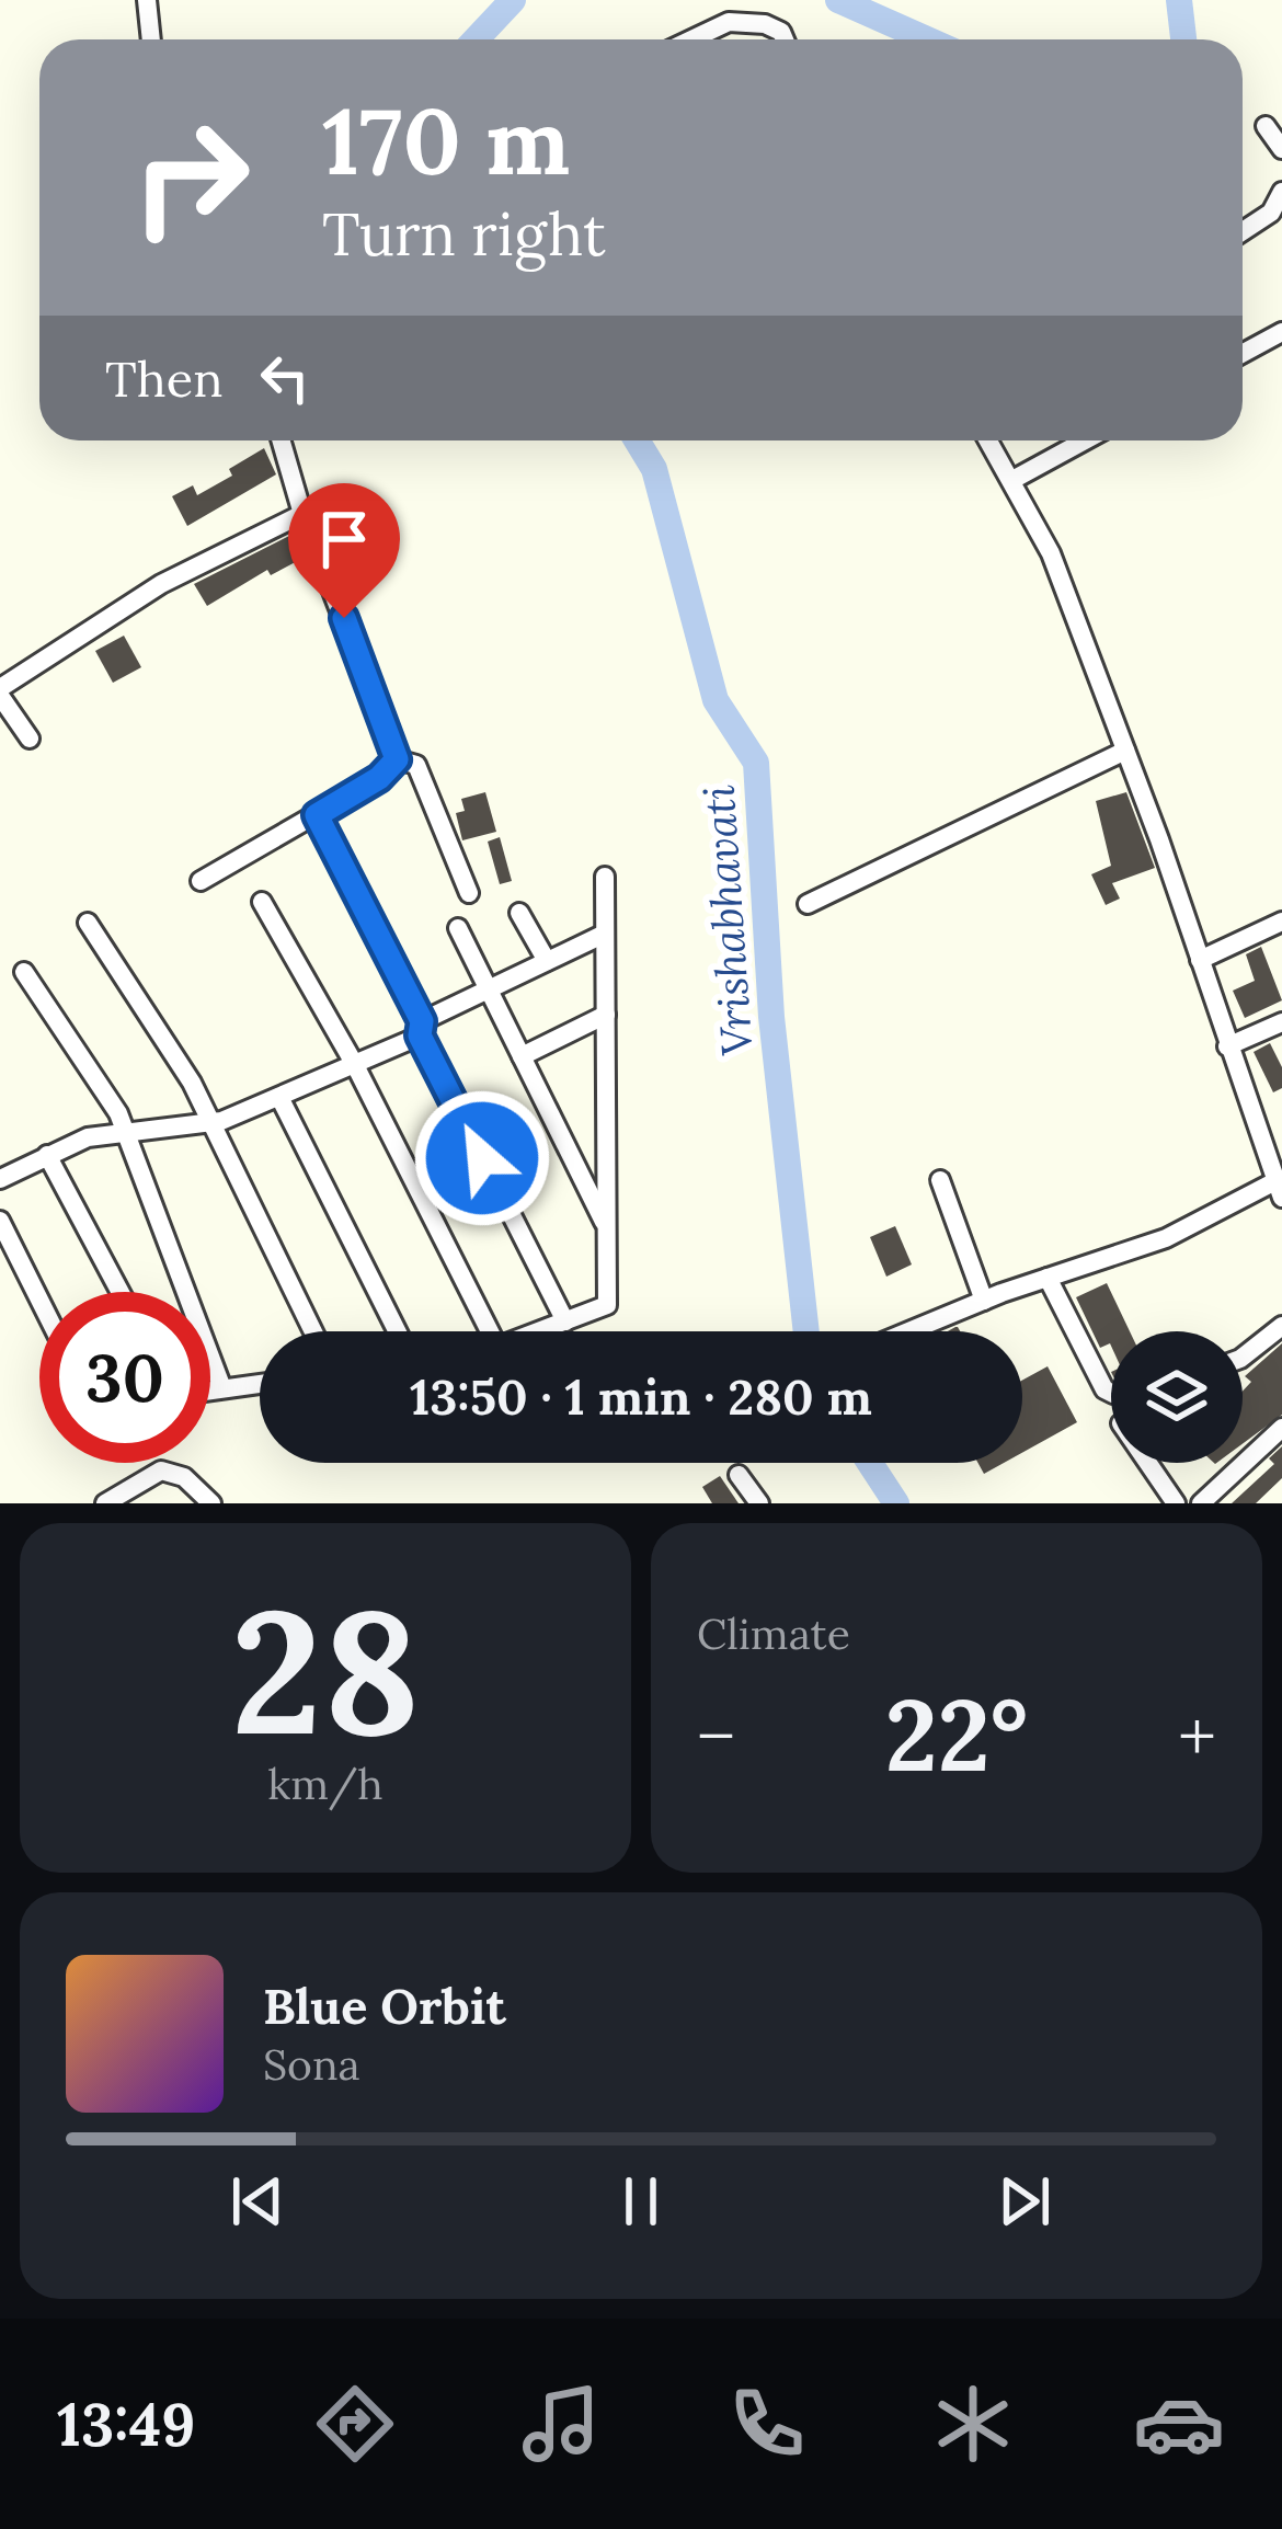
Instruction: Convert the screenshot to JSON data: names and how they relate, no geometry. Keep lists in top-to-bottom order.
{
  "water": ["Vrishabhavati"],
  "page": {
    "turn": ["170 m", "Turn right"],
    "then": "Then",
    "limit": "30",
    "trip": "13:50 · 1 min · 280 m",
    "tile": [
      ["28", "km/h"],
      "Climate"
    ],
    "heat": ["−", "22°", "+"],
    "song": ["Blue Orbit", "Sona"],
    "tabs": "13:49"
  }
}
